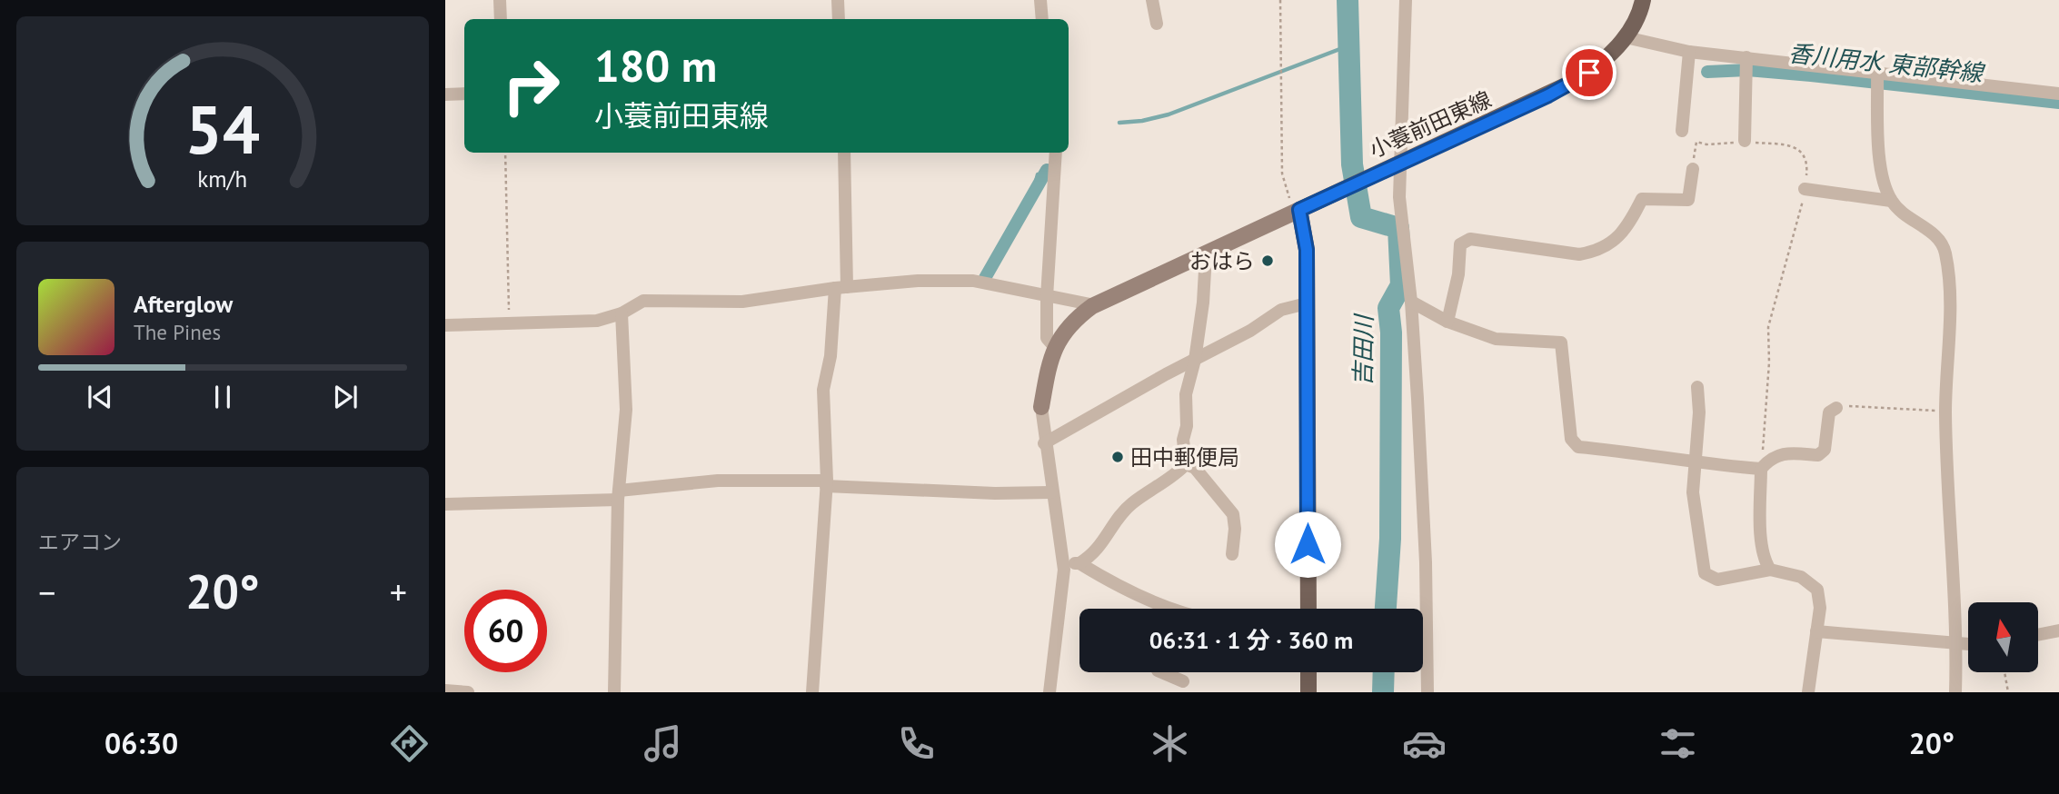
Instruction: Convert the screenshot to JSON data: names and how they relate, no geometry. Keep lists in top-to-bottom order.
{
  "streets": {
    "main road": ["小蓑前田東線"]
  },
  "water": ["香川用水 東部幹線", "吉田川"],
  "places": ["おはら", "田中郵便局"],
  "north": "top",
  "page": {
    "turn": ["180 m", "小蓑前田東線"],
    "song": ["Afterglow", "The Pines"],
    "tile": "エアコン",
    "heat": ["−", "20°", "+"],
    "limit": "60",
    "trip": "06:31 · 1 分 · 360 m",
    "tabs": ["06:30", "20°"],
    "gauge": ["54", "km/h"]
  }
}
